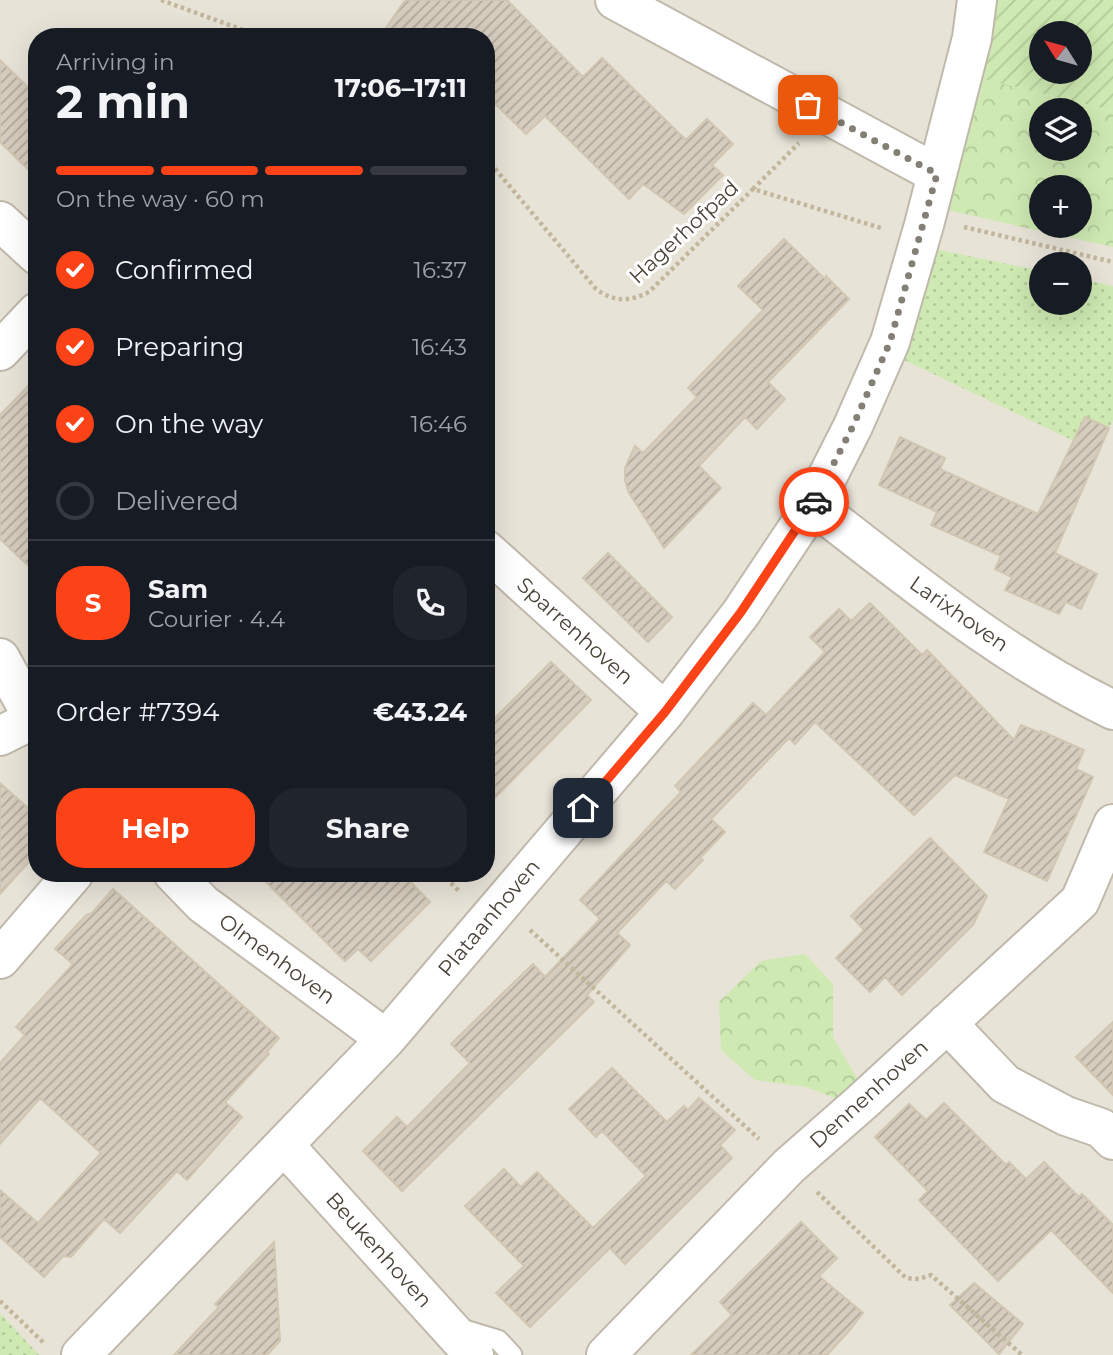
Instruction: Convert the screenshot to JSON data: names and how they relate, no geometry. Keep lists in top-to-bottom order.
{
  "streets": {
    "street": [
      "Larixhoven",
      "Sparrenhoven",
      "Plataanhoven",
      "Olmenhoven",
      "Dennenhoven",
      "Beukenhoven"
    ],
    "path": ["Hagerhofpad"]
  },
  "crossings": [
    ["Hagerhofpad", "Plataanhoven"],
    ["Larixhoven", "Plataanhoven"],
    ["Sparrenhoven", "Plataanhoven"],
    ["Plataanhoven", "Olmenhoven"],
    ["Plataanhoven", "Beukenhoven"]
  ],
  "north": "top left",
  "page": {
    "map_buttons": ["+", "−"],
    "heading": ["2 min", "Arriving in", "17:06–17:11"],
    "panel": [
      "Sam",
      "Courier · 4.4",
      "Order #7394",
      "€43.24"
    ],
    "bar": "On the way · 60 m",
    "list": [
      ["Confirmed", "16:37"],
      ["Preparing", "16:43"],
      ["On the way", "16:46"],
      "Delivered"
    ],
    "round": "S",
    "buttons": ["Help", "Share"]
  }
}
